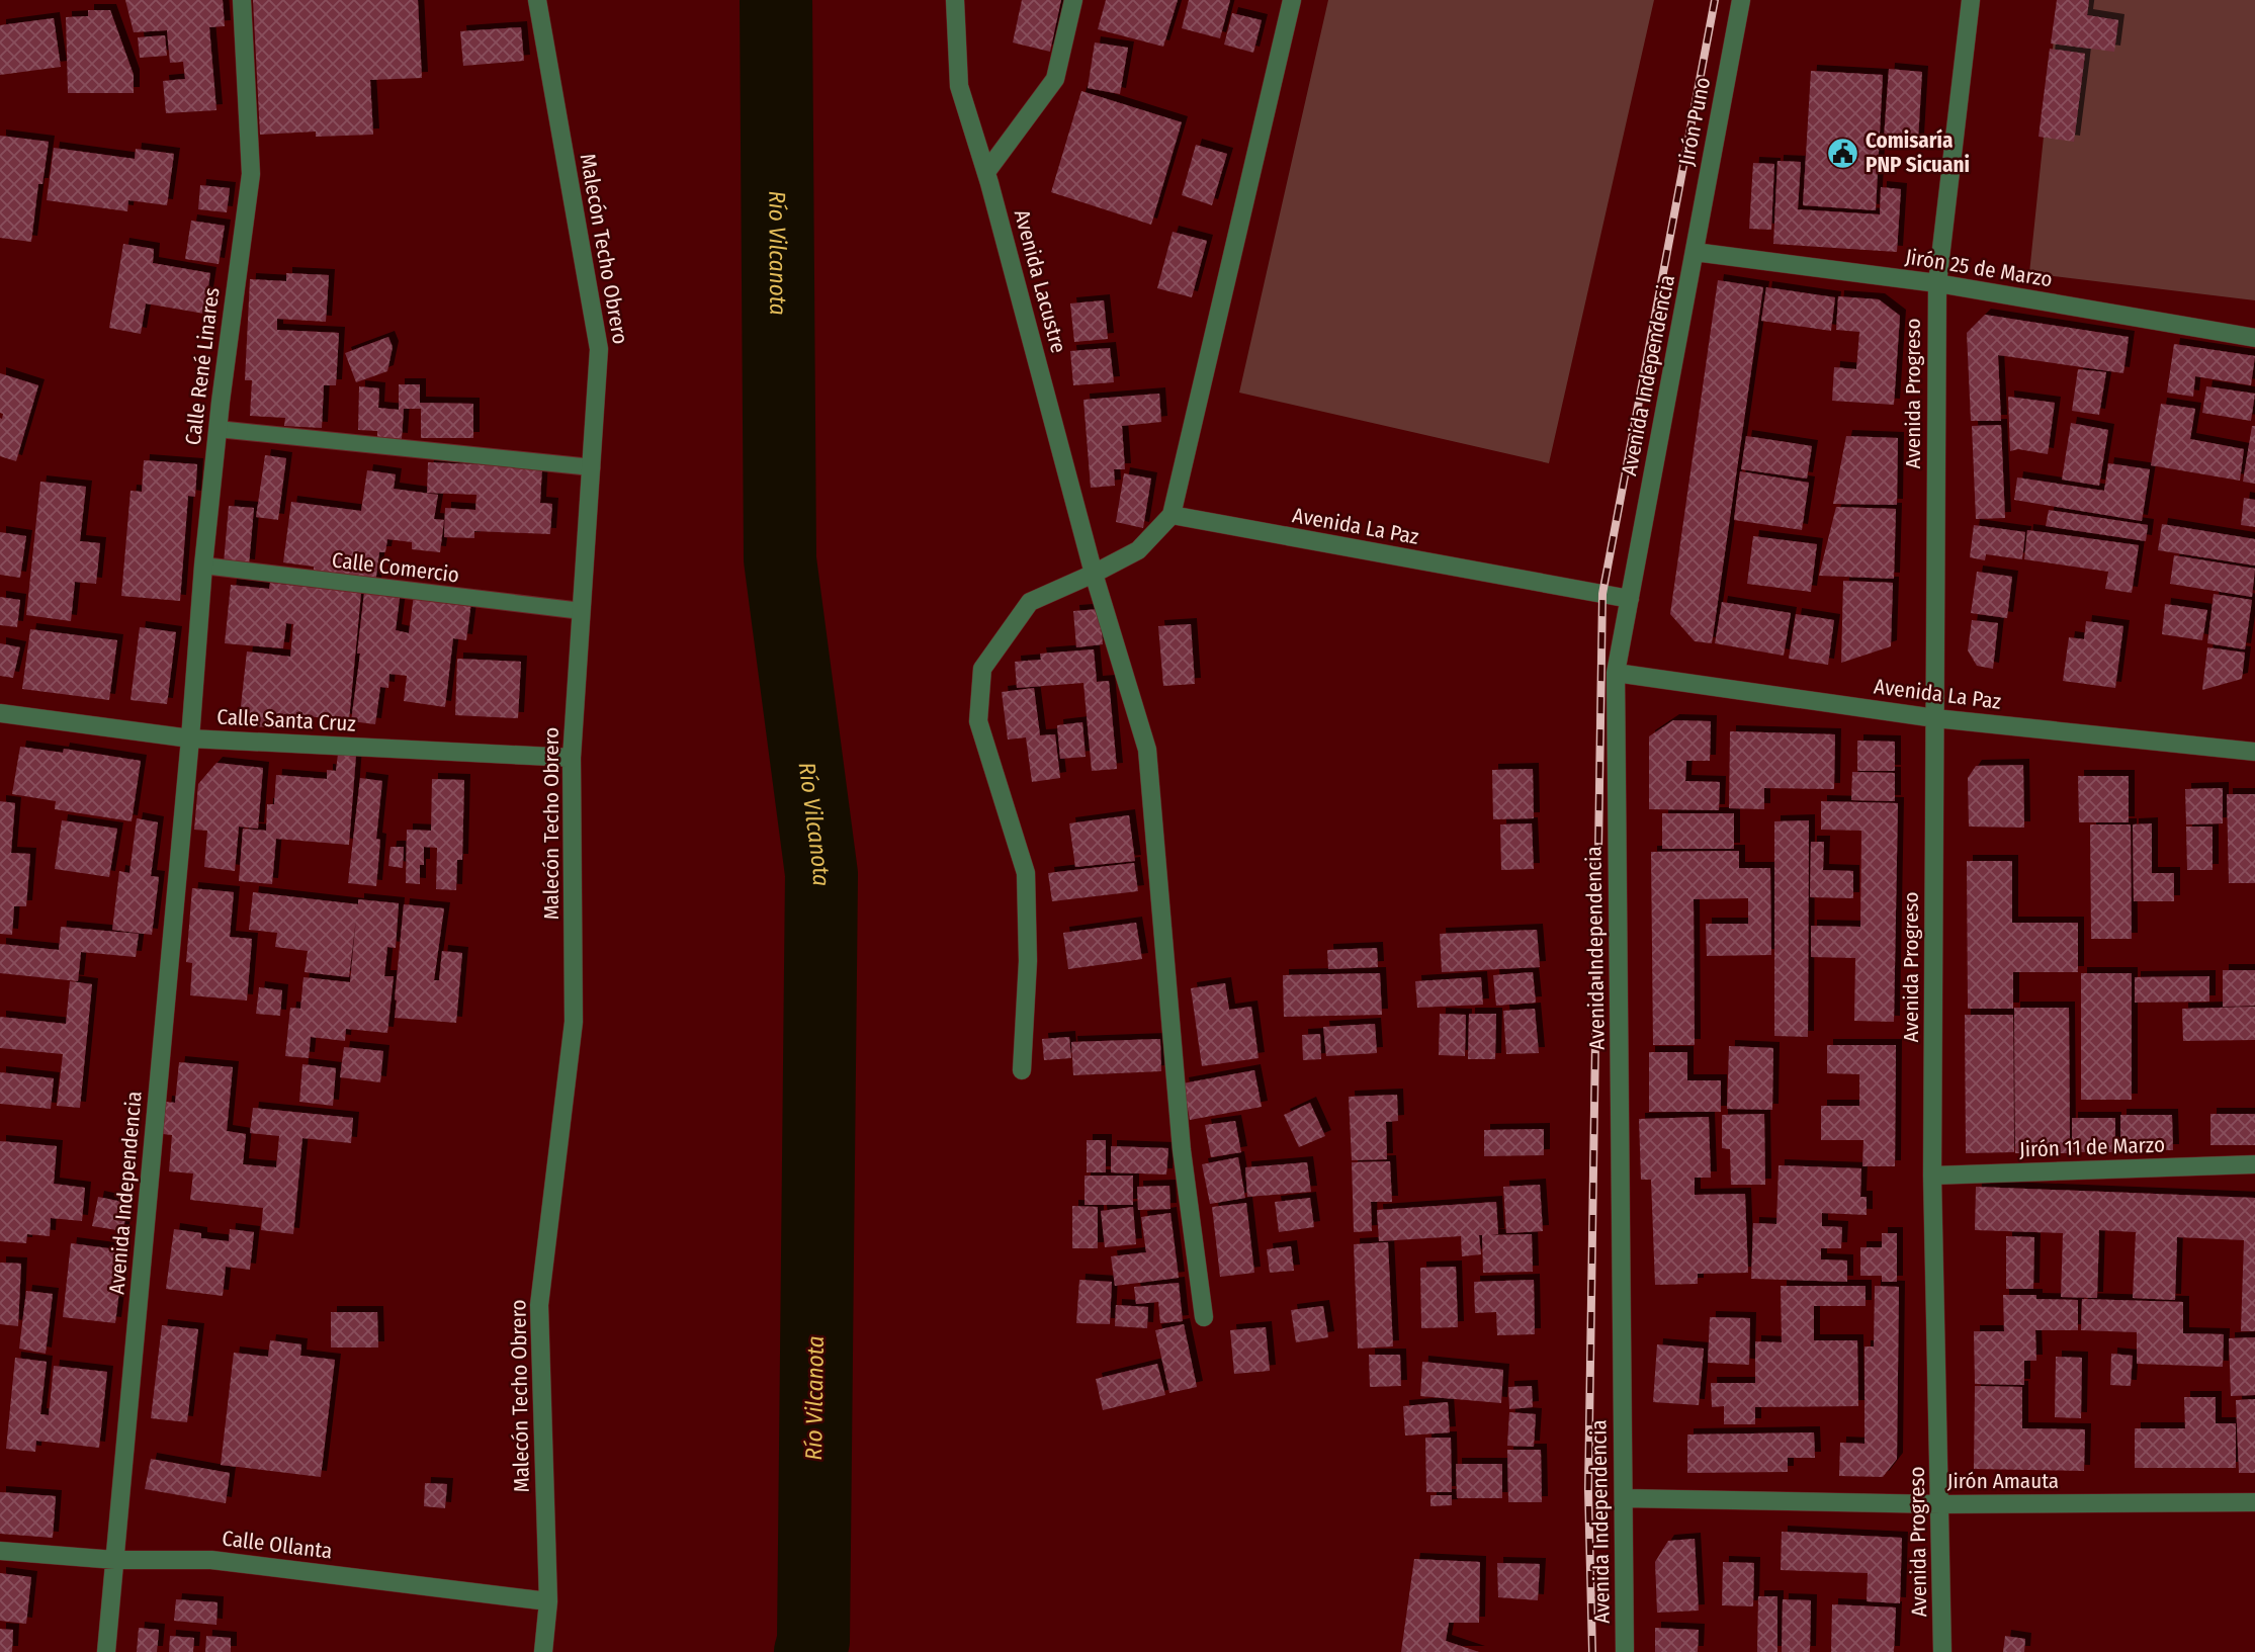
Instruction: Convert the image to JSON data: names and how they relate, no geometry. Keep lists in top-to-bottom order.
{
  "streets": {
    "street": [
      "Jirón Puno",
      "Malecón Techo Obrero",
      "Jirón 25 de Marzo",
      "Avenida Lacustre",
      "Calle René Linares",
      "Avenida Independencia",
      "Avenida Progreso",
      "Avenida La Paz",
      "Calle Santa Cruz",
      "Jirón 11 de Marzo",
      "Jirón Amauta",
      "Calle Ollanta"
    ],
    "lane": ["Calle Comercio"]
  },
  "crossings": [
    ["Jirón Puno", "Jirón 25 de Marzo"],
    ["Jirón Puno", "Avenida Independencia"],
    ["Malecón Techo Obrero", "Calle Comercio"],
    ["Malecón Techo Obrero", "Calle Santa Cruz"],
    ["Malecón Techo Obrero", "Calle Ollanta"],
    ["Jirón 25 de Marzo", "Avenida Independencia"],
    ["Jirón 25 de Marzo", "Avenida Progreso"],
    ["Calle René Linares", "Avenida Independencia"],
    ["Calle René Linares", "Calle Comercio"],
    ["Calle René Linares", "Calle Santa Cruz"],
    ["Avenida Independencia", "Avenida La Paz"],
    ["Avenida Independencia", "Calle Santa Cruz"],
    ["Avenida Independencia", "Jirón Amauta"],
    ["Avenida Independencia", "Calle Ollanta"],
    ["Avenida Progreso", "Avenida La Paz"],
    ["Avenida Progreso", "Jirón 11 de Marzo"],
    ["Avenida Progreso", "Jirón Amauta"]
  ],
  "water": ["Río Vilcanota"],
  "places": {
    "public building": ["Comisaría PNP Sicuani"]
  }
}
